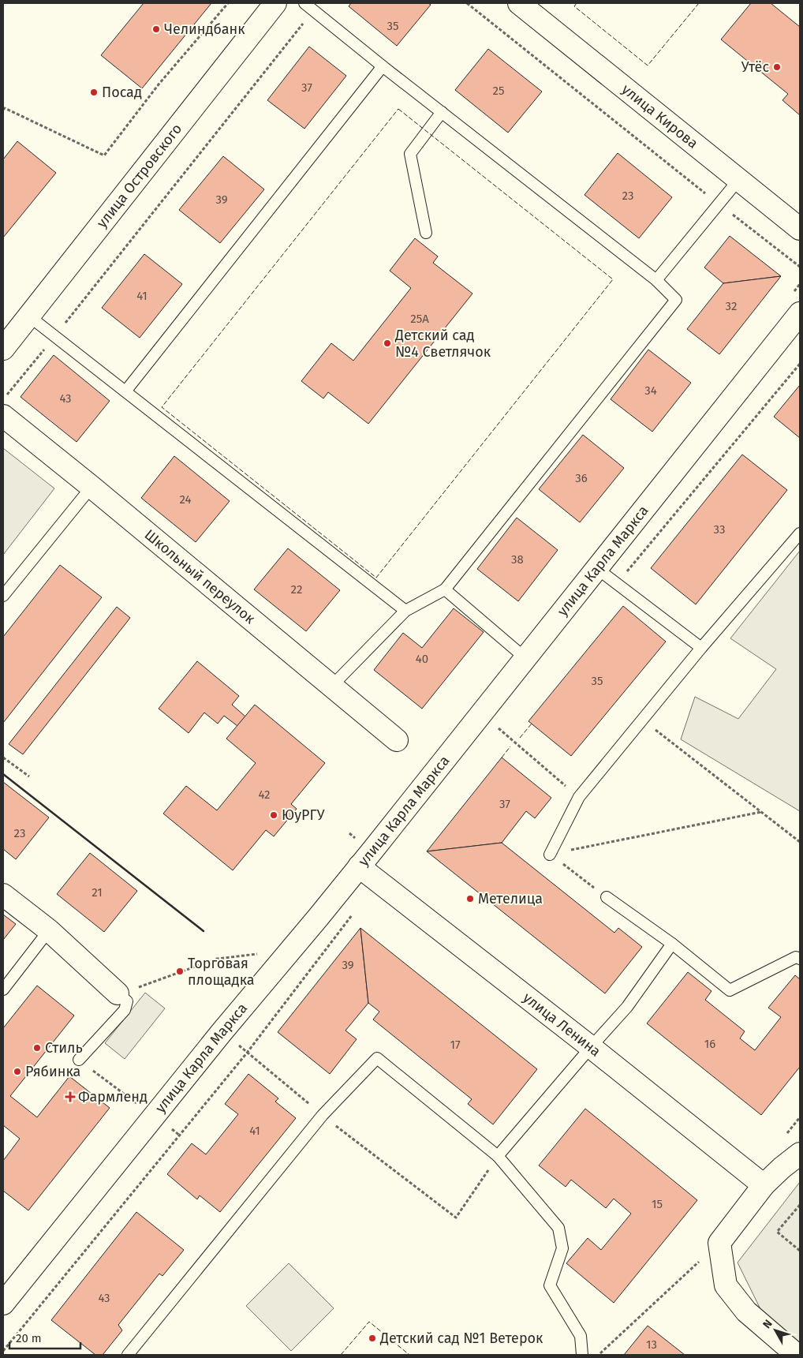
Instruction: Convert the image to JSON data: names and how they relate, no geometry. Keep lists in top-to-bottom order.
{
  "streets": {
    "street": [
      "улица Кирова",
      "улица Островского",
      "улица Карла Маркса",
      "Школьный переулок",
      "улица Ленина"
    ]
  },
  "crossings": [
    ["улица Карла Маркса", "улица Ленина"]
  ],
  "places": {
    "other": [
      "Челиндбанк",
      "Утёс",
      "Посад",
      "Детский сад №4 Светлячок",
      "ЮуРГУ",
      "Метелица",
      "Торговая площадка",
      "Стиль",
      "Рябинка",
      "Детский сад №1 Ветерок"
    ],
    "health": ["Фармленд"]
  },
  "house_numbers": [
    "35",
    "37",
    "25",
    "23",
    "39",
    "41",
    "32",
    "25А",
    "34",
    "43",
    "36",
    "24",
    "33",
    "38",
    "22",
    "40",
    "35",
    "42",
    "37",
    "23",
    "21",
    "39",
    "16",
    "17",
    "41",
    "15",
    "43",
    "13"
  ],
  "scale_bar": "20 m",
  "north": "top left"
}
